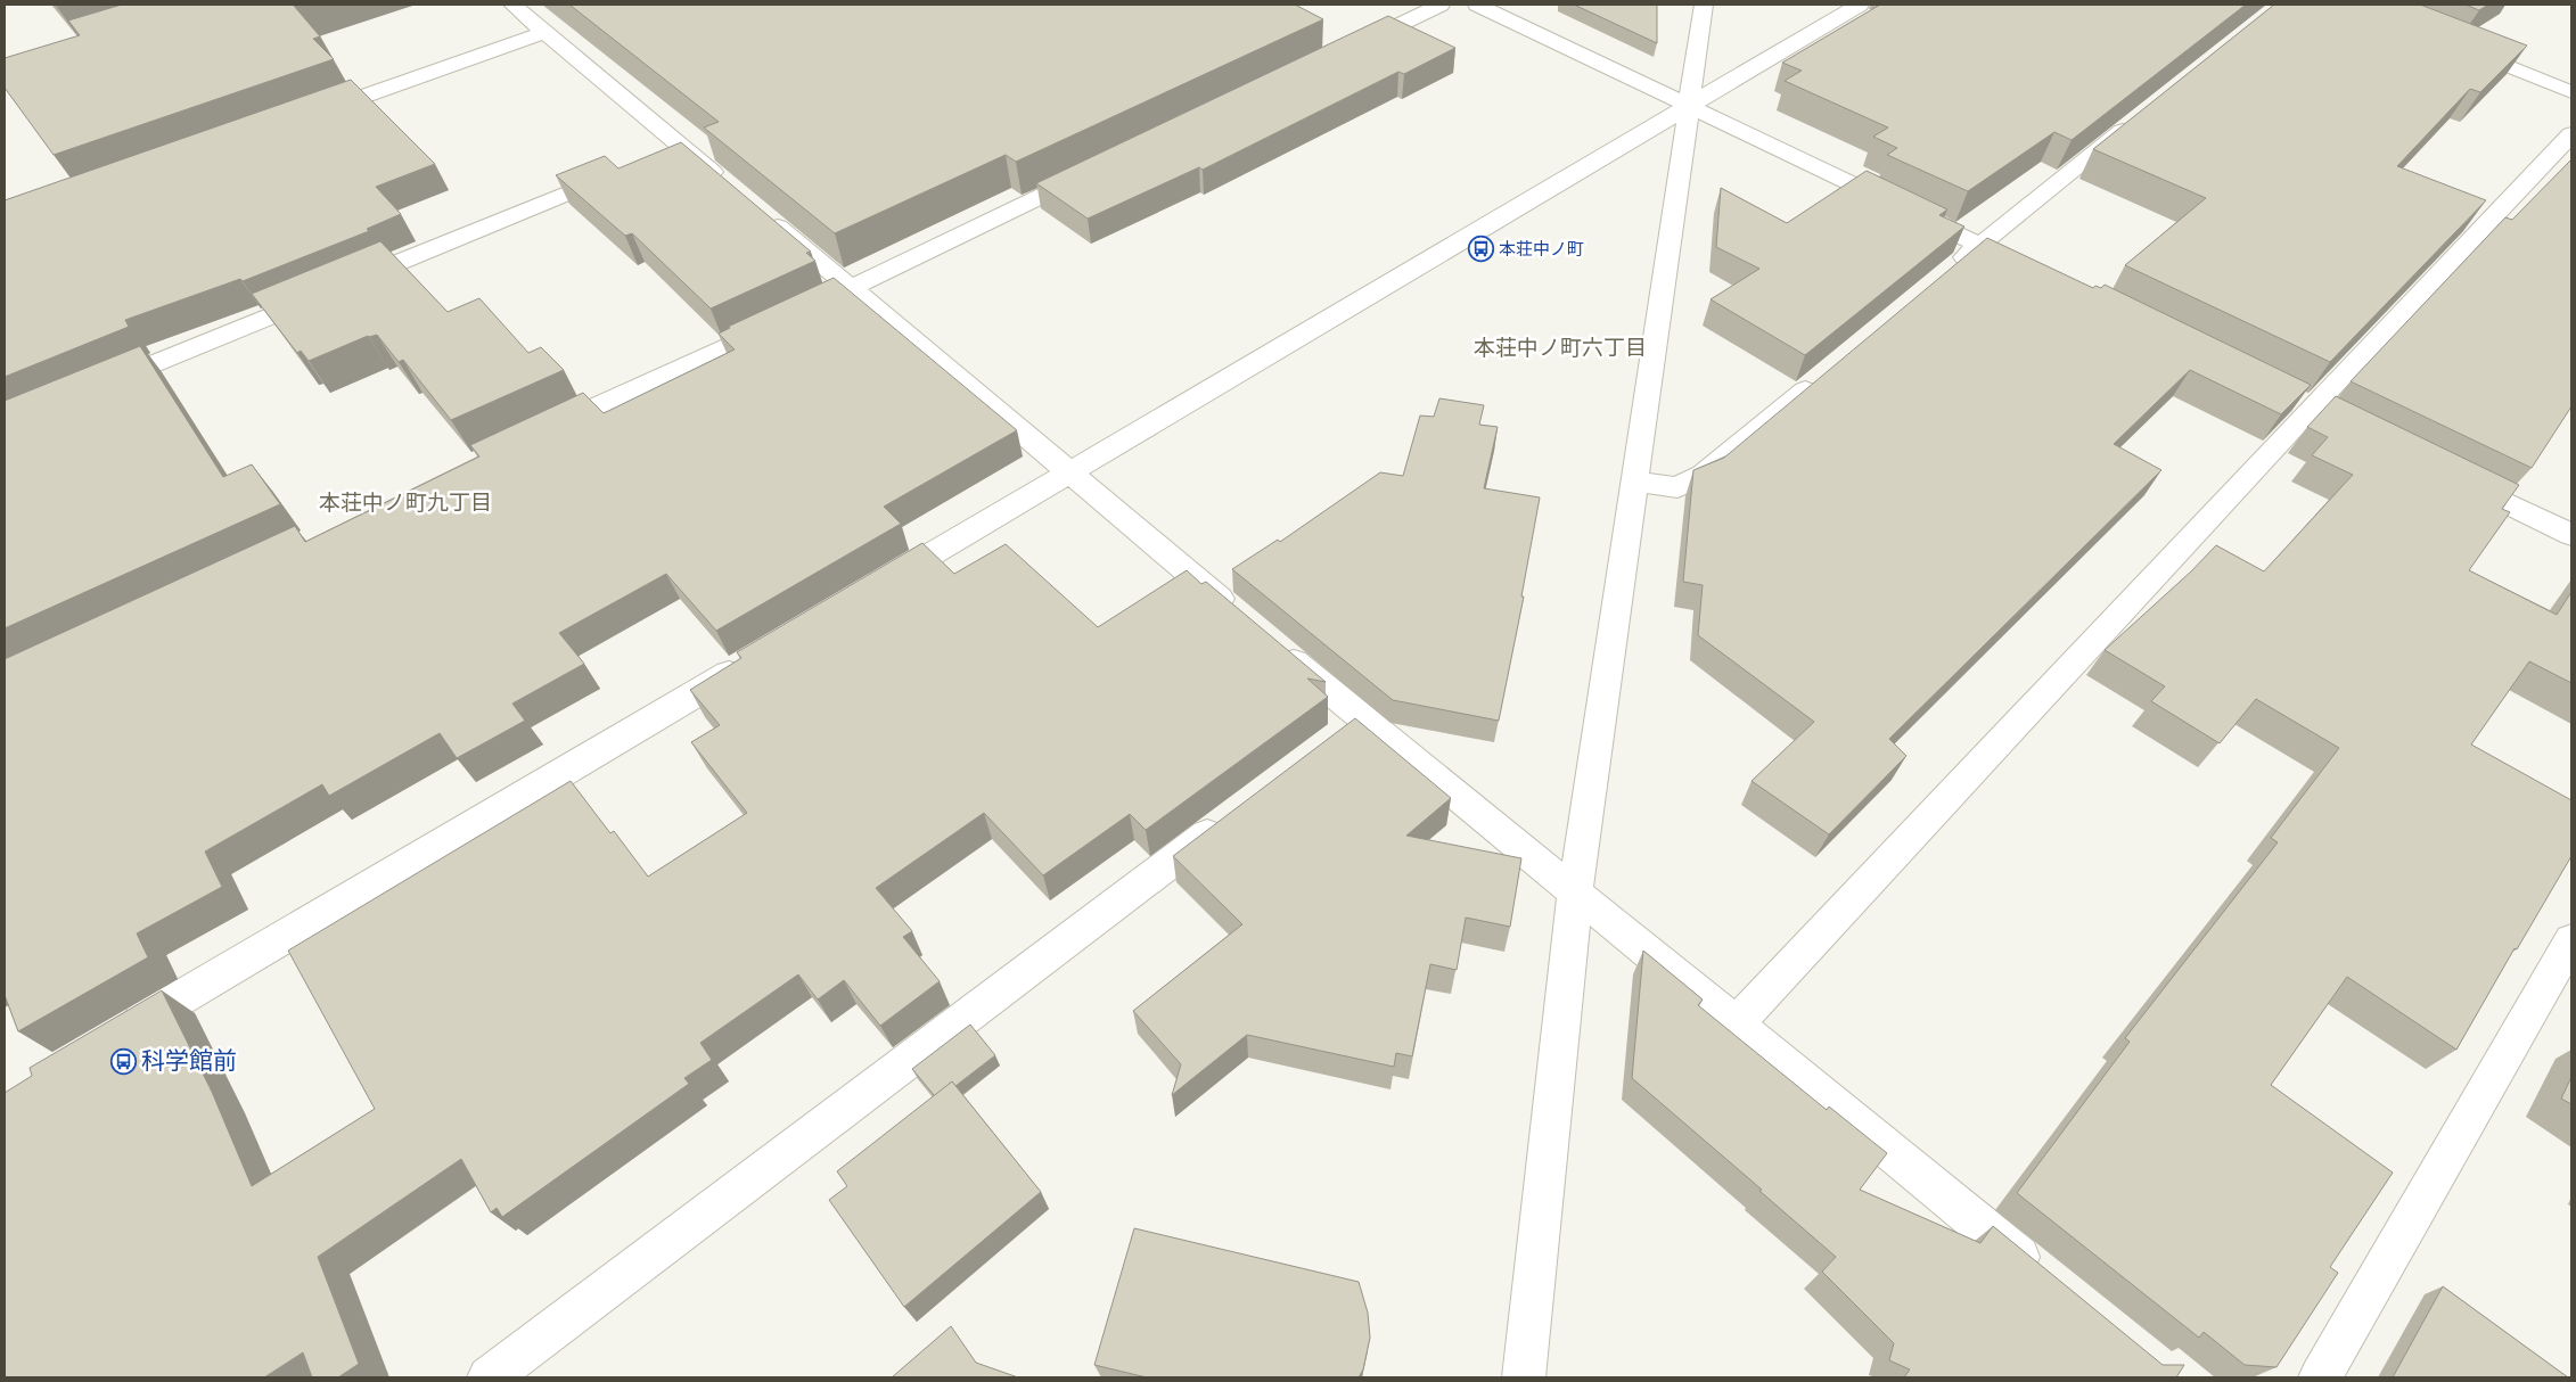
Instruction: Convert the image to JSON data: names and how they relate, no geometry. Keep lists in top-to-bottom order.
{
  "districts": ["本荘中ノ町六丁目", "本荘中ノ町九丁目"],
  "places": {
    "bus stop": ["本荘中ノ町", "科学館前"]
  }
}
